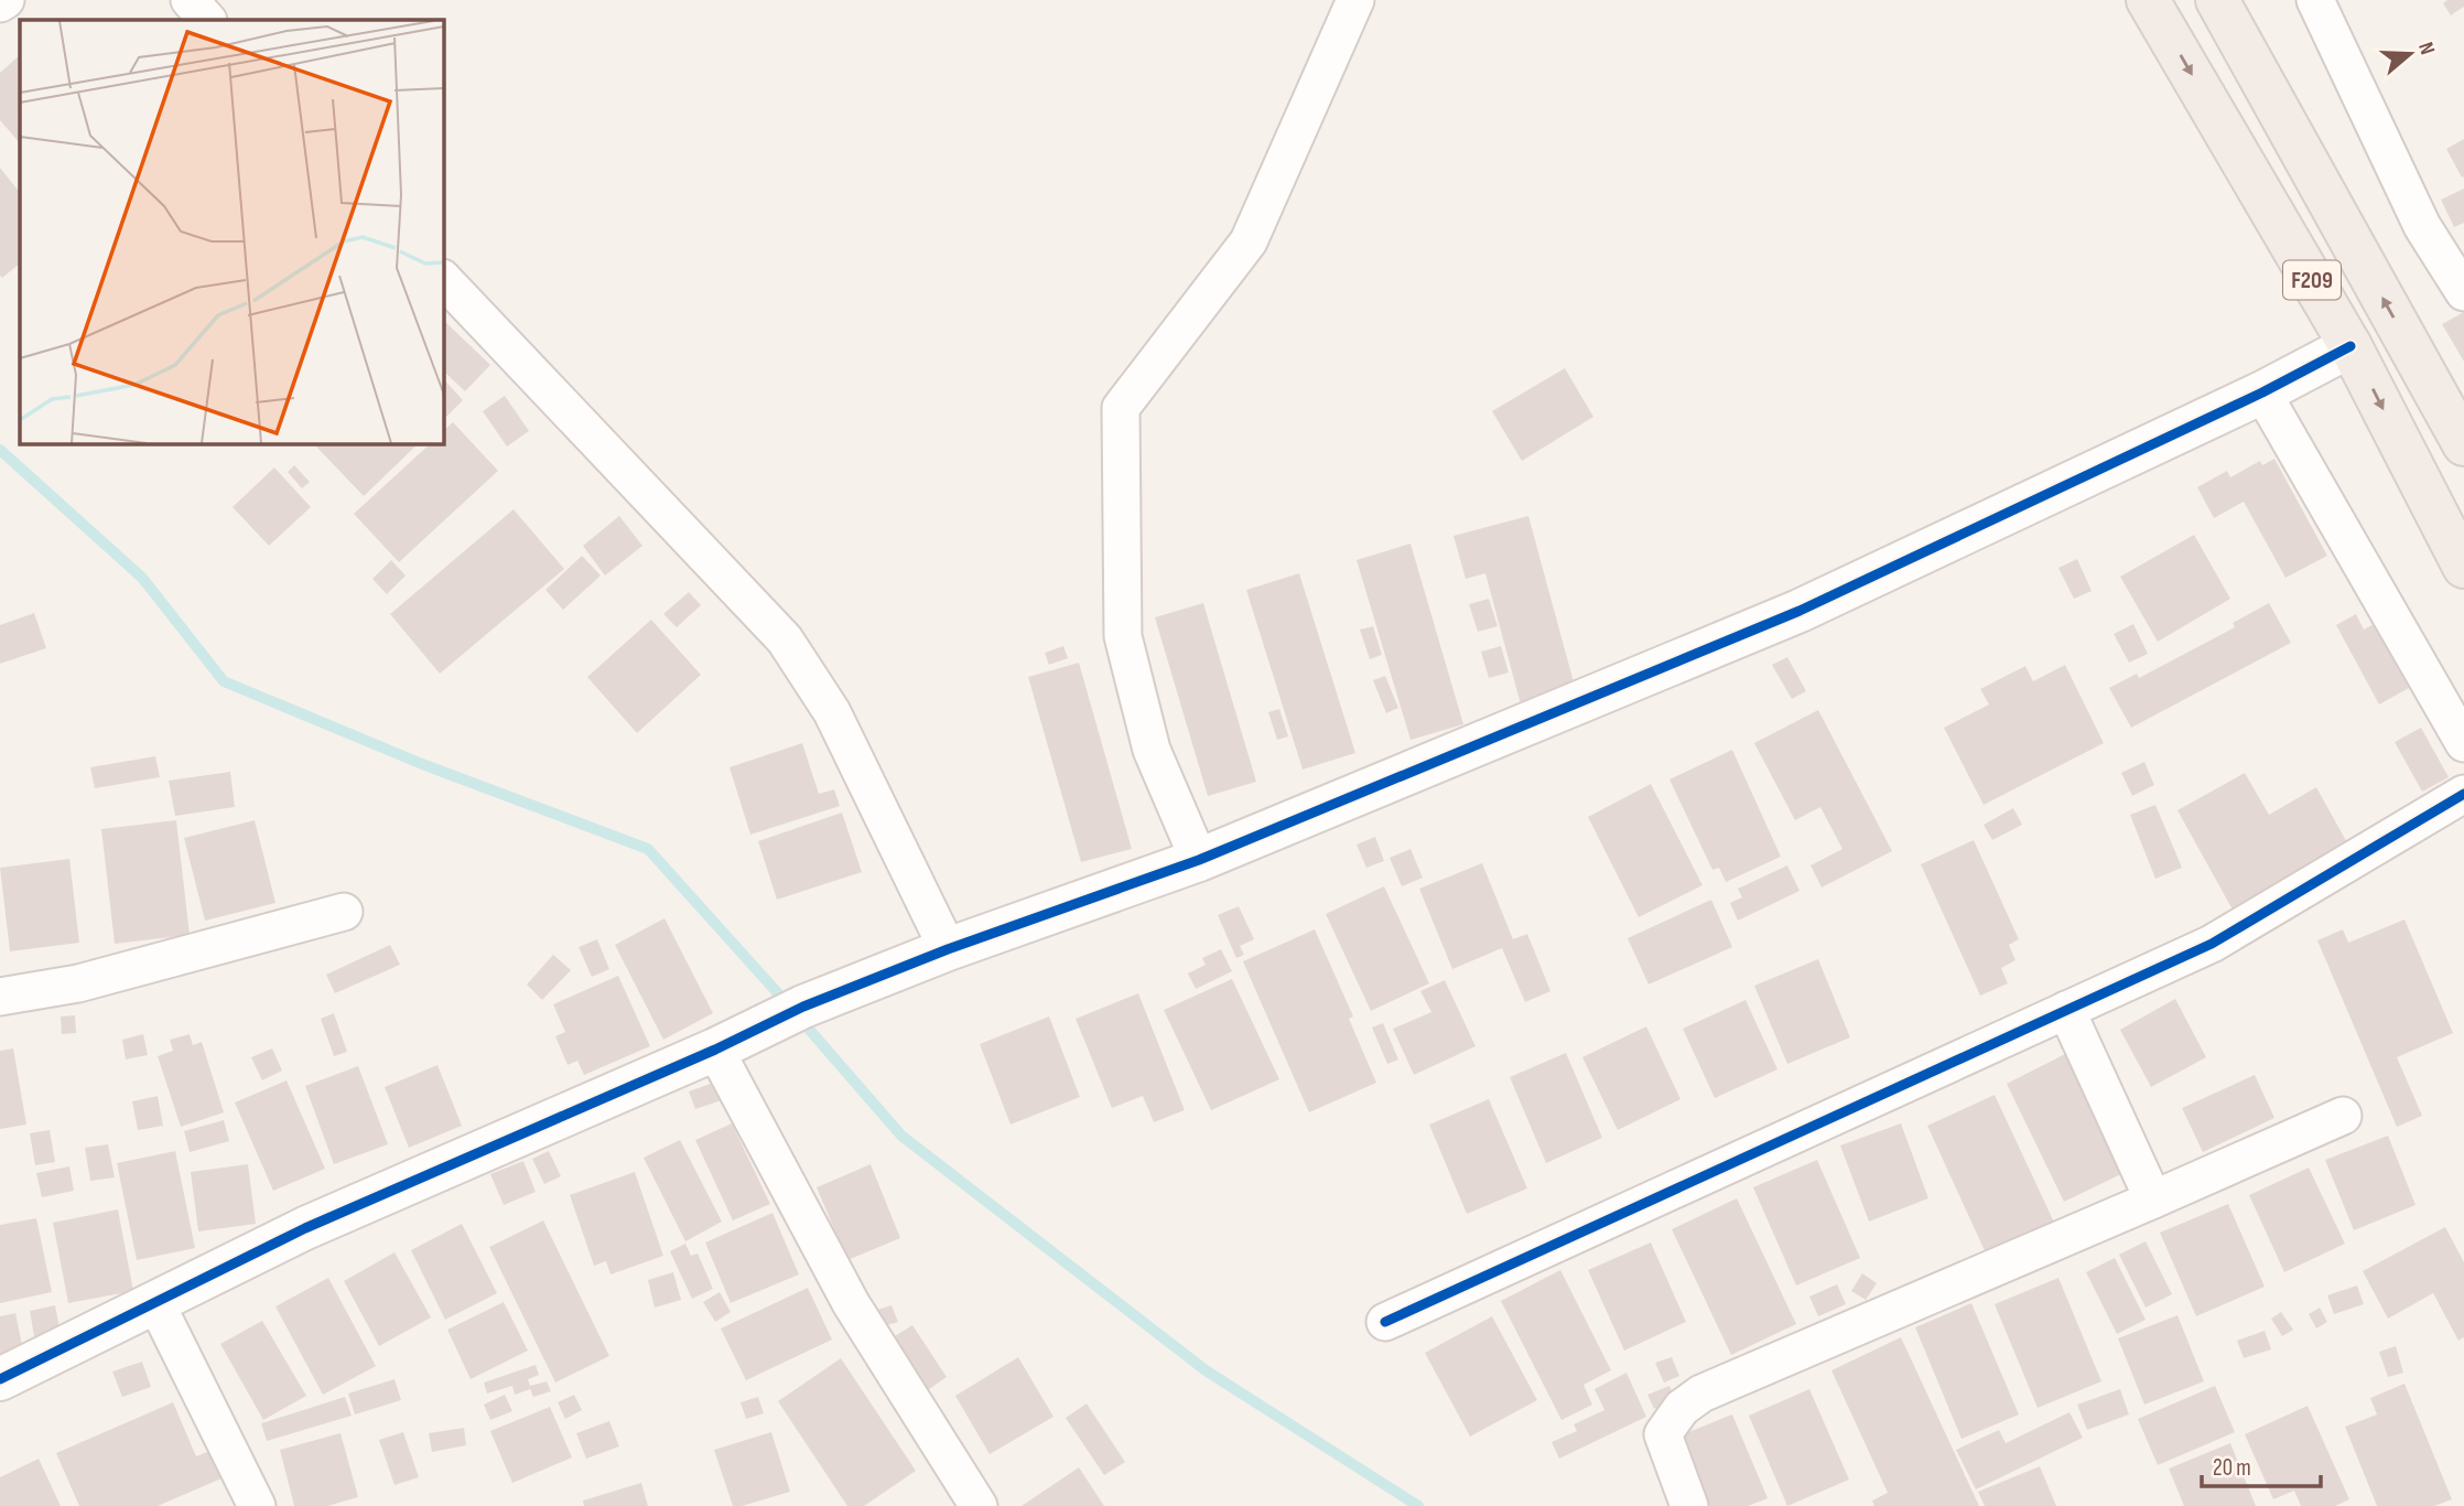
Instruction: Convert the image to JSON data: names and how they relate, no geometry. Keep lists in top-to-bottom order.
{
  "streets": {
    "main road": ["F209"]
  },
  "scale_bar": "20 m",
  "north": "right"
}
